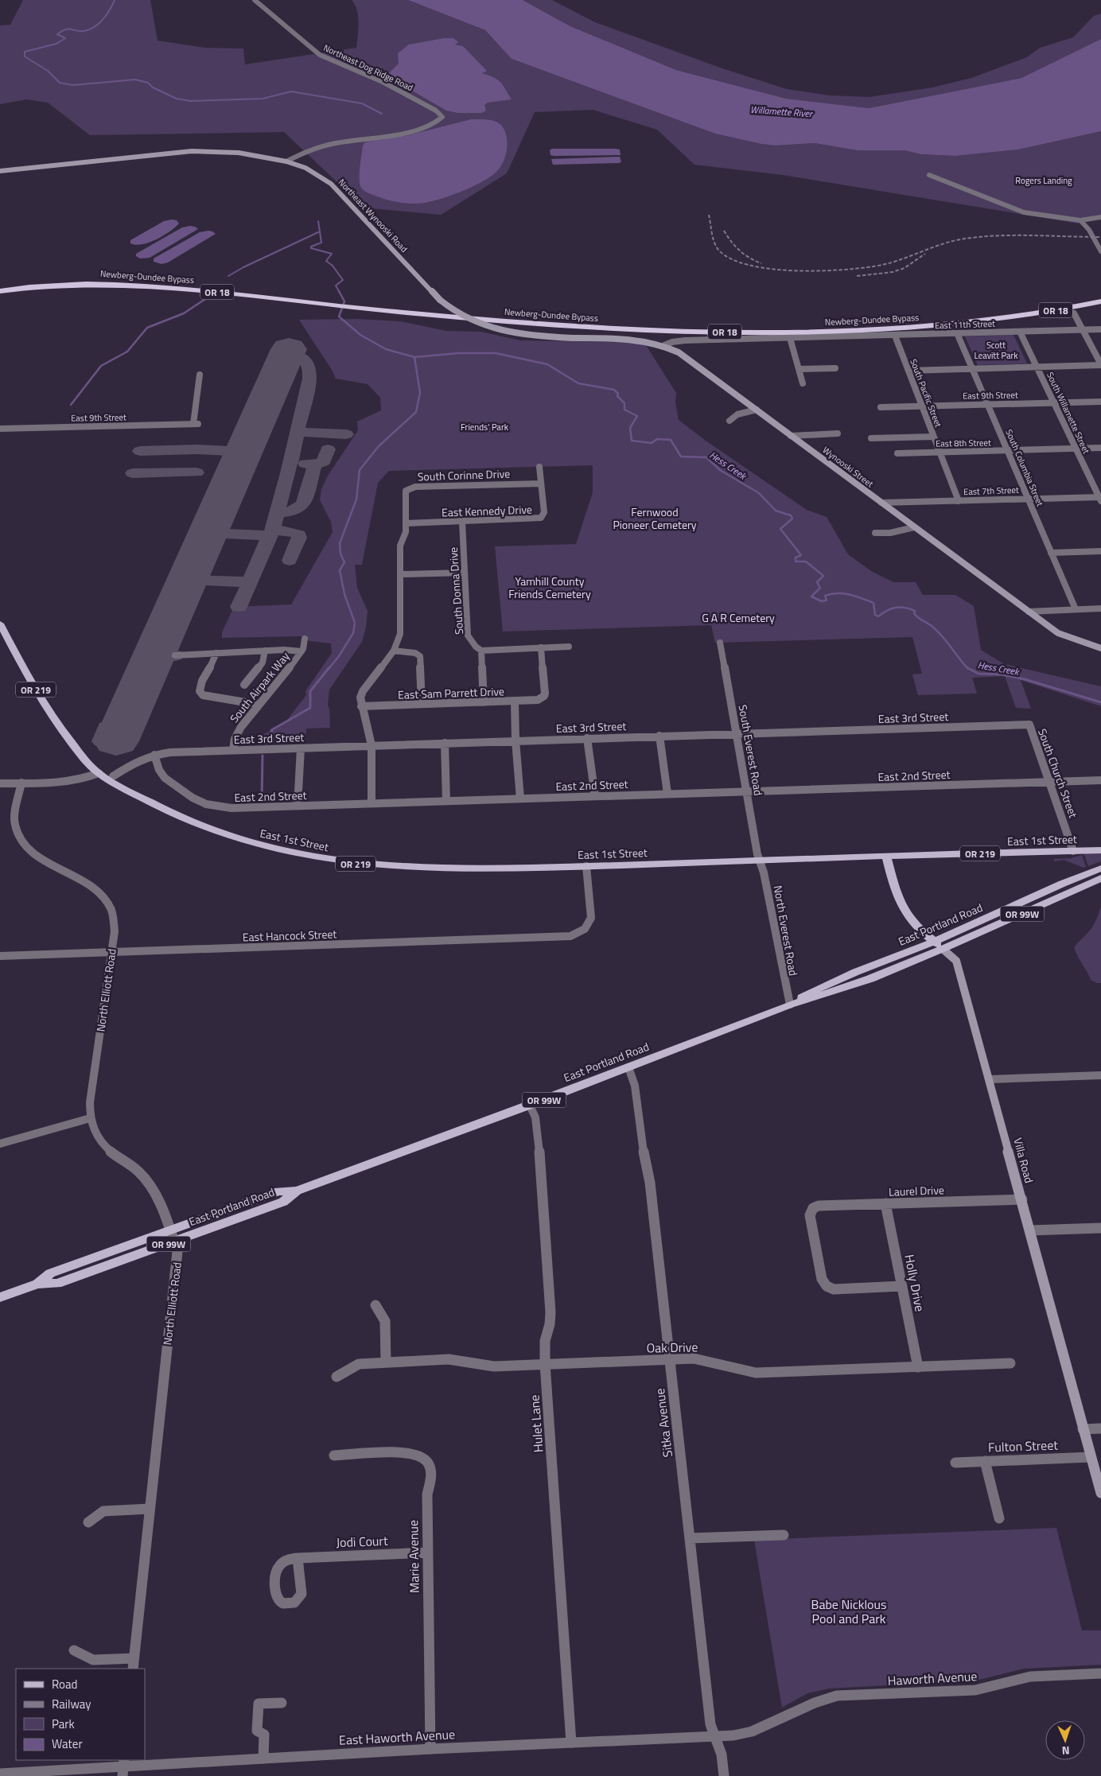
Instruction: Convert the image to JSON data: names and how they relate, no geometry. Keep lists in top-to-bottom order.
{
  "streets": {
    "highway": ["Newberg-Dundee Bypass", "OR 18"],
    "main road": [
      "Northeast Wynooski Road",
      "Wynooski Street",
      "OR 219",
      "East 1st Street",
      "OR 99W",
      "East Portland Road",
      "Villa Road"
    ],
    "street": [
      "Northeast Dog Ridge Road",
      "East 11th Street",
      "South Pacific Street",
      "East 9th Street",
      "South Willamette Street",
      "East 8th Street",
      "South Columbia Street",
      "South Corinne Drive",
      "East 7th Street",
      "East Kennedy Drive",
      "South Donna Drive",
      "South Airpark Way",
      "East Sam Parrett Drive",
      "East 3rd Street",
      "South Everest Road",
      "South Church Street",
      "East 2nd Street",
      "North Everest Road",
      "East Hancock Street",
      "North Elliott Road",
      "Laurel Drive",
      "Holly Drive",
      "Oak Drive",
      "Sitka Avenue",
      "Hulet Lane",
      "Fulton Street",
      "Jodi Court",
      "Marie Avenue",
      "Haworth Avenue",
      "East Haworth Avenue"
    ]
  },
  "crossings": [
    ["Northeast Dog Ridge Road", "Northeast Wynooski Road"],
    ["Northeast Wynooski Road", "Wynooski Street"],
    ["East 11th Street", "South Pacific Street"],
    ["East 11th Street", "South Willamette Street"],
    ["East 11th Street", "Wynooski Street"],
    ["East 11th Street", "South Columbia Street"],
    ["South Pacific Street", "East 9th Street"],
    ["South Pacific Street", "East 8th Street"],
    ["South Pacific Street", "East 7th Street"],
    ["East 9th Street", "South Willamette Street"],
    ["East 9th Street", "South Columbia Street"],
    ["South Willamette Street", "East 8th Street"],
    ["South Willamette Street", "East 7th Street"],
    ["East 8th Street", "South Columbia Street"],
    ["Wynooski Street", "East 7th Street"],
    ["South Columbia Street", "East 7th Street"],
    ["South Corinne Drive", "East Kennedy Drive"],
    ["South Corinne Drive", "East Sam Parrett Drive"],
    ["South Corinne Drive", "East 3rd Street"],
    ["South Corinne Drive", "East 2nd Street"],
    ["East Kennedy Drive", "South Donna Drive"],
    ["South Airpark Way", "East 3rd Street"],
    ["OR 219", "East 1st Street"],
    ["East 3rd Street", "South Everest Road"],
    ["East 3rd Street", "South Church Street"],
    ["East 3rd Street", "East 2nd Street"],
    ["South Everest Road", "East 2nd Street"],
    ["South Everest Road", "East 1st Street"],
    ["South Everest Road", "North Everest Road"],
    ["South Church Street", "East 2nd Street"],
    ["South Church Street", "East 1st Street"],
    ["East 1st Street", "North Everest Road"],
    ["East 1st Street", "East Hancock Street"],
    ["East 1st Street", "Villa Road"],
    ["East Portland Road", "North Everest Road"],
    ["East Portland Road", "North Elliott Road"],
    ["East Portland Road", "Villa Road"],
    ["East Portland Road", "Sitka Avenue"],
    ["East Portland Road", "Hulet Lane"],
    ["East Hancock Street", "North Elliott Road"],
    ["Villa Road", "Laurel Drive"],
    ["Villa Road", "Fulton Street"],
    ["Laurel Drive", "Holly Drive"],
    ["Holly Drive", "Oak Drive"],
    ["Oak Drive", "Sitka Avenue"],
    ["Oak Drive", "Hulet Lane"],
    ["Sitka Avenue", "East Haworth Avenue"],
    ["Hulet Lane", "East Haworth Avenue"],
    ["Jodi Court", "Marie Avenue"],
    ["Marie Avenue", "East Haworth Avenue"],
    ["Haworth Avenue", "East Haworth Avenue"]
  ],
  "water": ["Willamette River", "Hess Creek"],
  "parks": [
    "Rogers Landing",
    "Scott Leavitt Park",
    "Friends' Park",
    "Fernwood Pioneer Cemetery",
    "Yamhill County Friends Cemetery",
    "G A R Cemetery",
    "Babe Nicklous Pool and Park"
  ],
  "legend": [
    "Road",
    "Railway",
    "Park",
    "Water"
  ],
  "north": "bottom"
}
